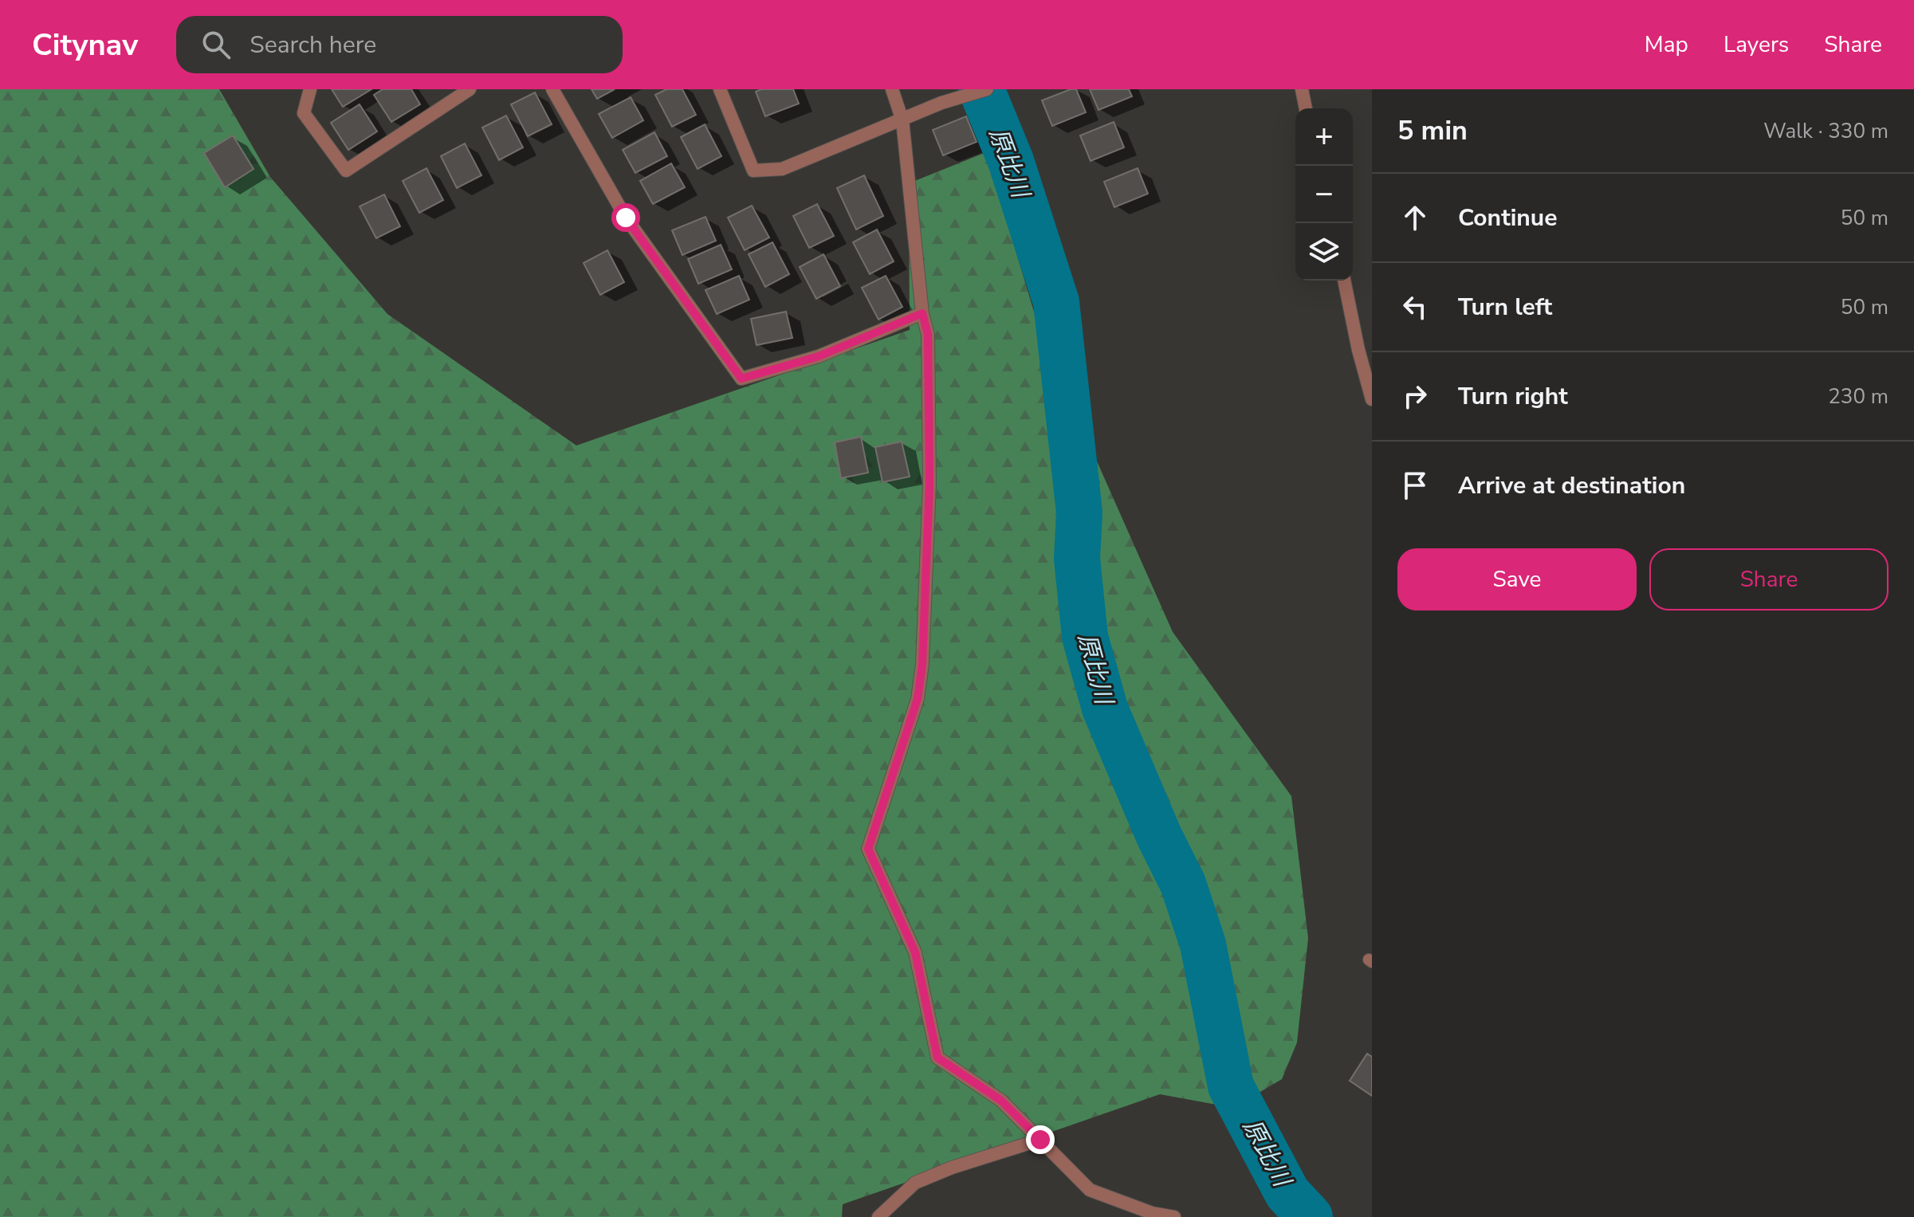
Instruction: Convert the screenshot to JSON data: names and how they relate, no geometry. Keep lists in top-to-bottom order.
{
  "water": ["原比川"],
  "page": {
    "header": "Citynav",
    "search": "Search here",
    "nav": ["Map", "Layers", "Share"],
    "heading": ["5 min", "Walk · 330 m"],
    "map_buttons": ["+", "−"],
    "list": [
      ["Continue", "50 m"],
      ["Turn left", "50 m"],
      ["Turn right", "230 m"],
      "Arrive at destination"
    ],
    "buttons": ["Save", "Share"]
  }
}
